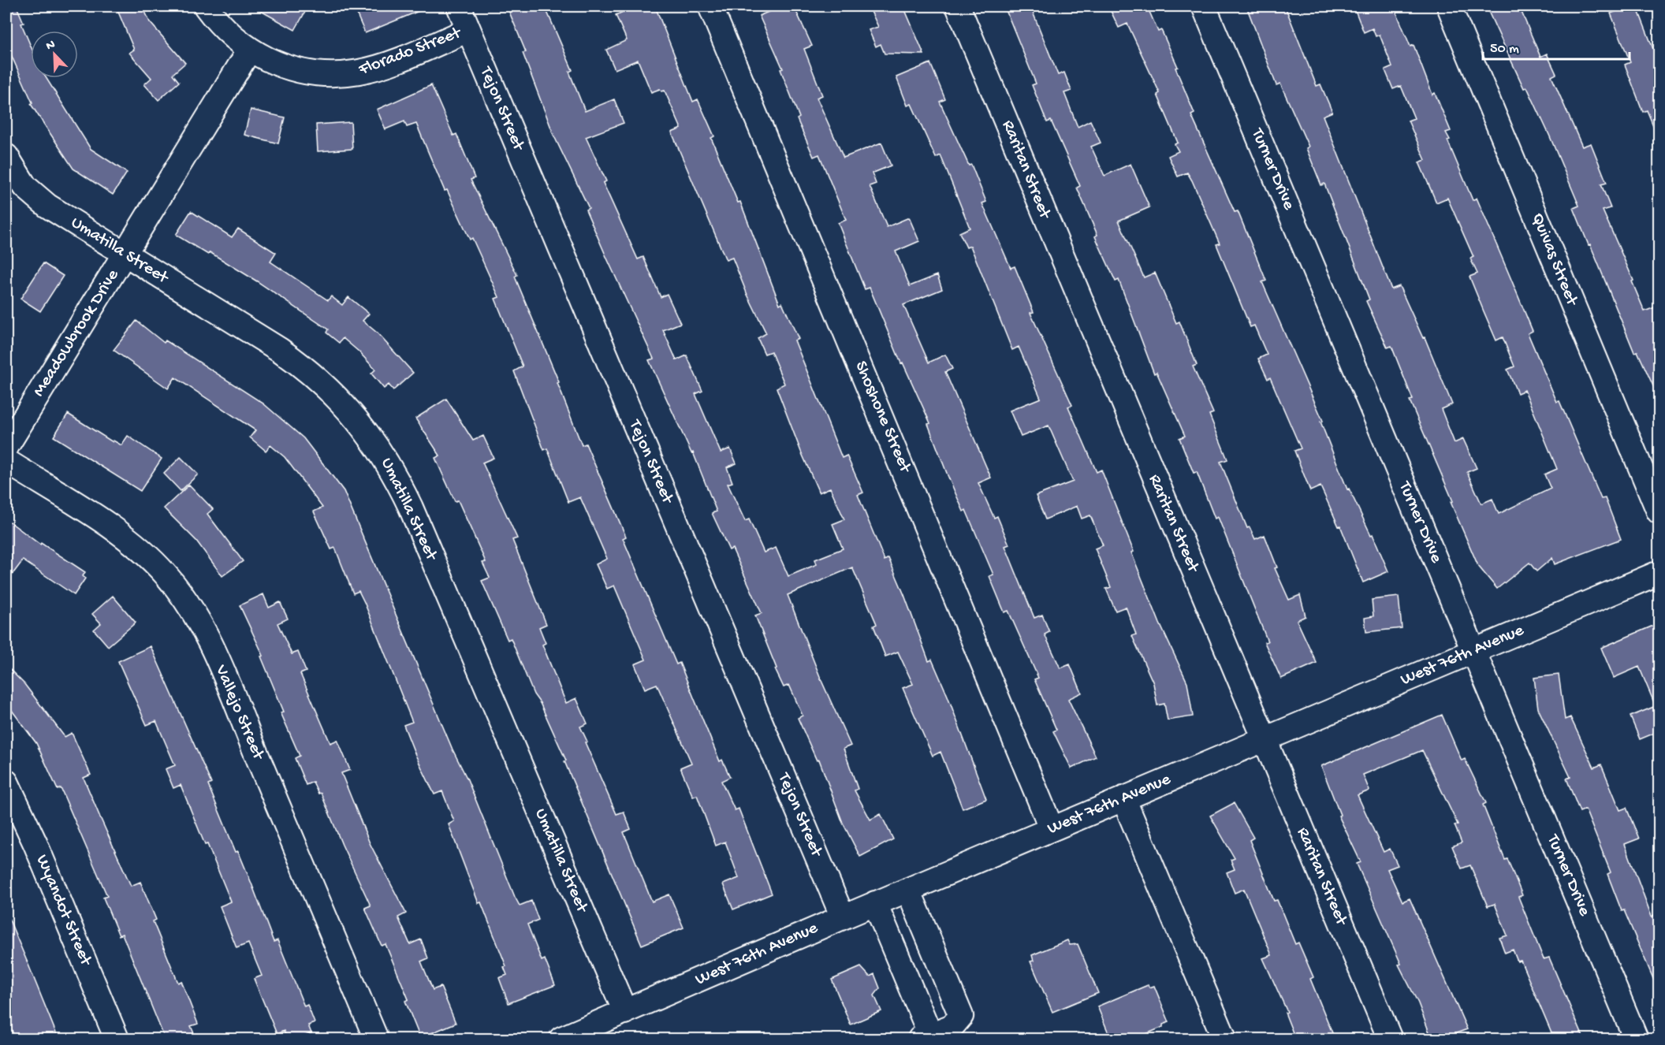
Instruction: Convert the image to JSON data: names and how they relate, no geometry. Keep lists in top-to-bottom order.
{
  "streets": {
    "street": [
      "Florado Street",
      "Tejon Street",
      "Raritan Street",
      "Turner Drive",
      "Umatilla Street",
      "Quivas Street",
      "Meadowbrook Drive",
      "Shoshone Street",
      "West 76th Avenue",
      "Vallejo Street",
      "Wyandot Street"
    ]
  },
  "crossings": [
    ["Florado Street", "Tejon Street"],
    ["Florado Street", "Meadowbrook Drive"],
    ["Tejon Street", "West 76th Avenue"],
    ["Raritan Street", "West 76th Avenue"],
    ["Turner Drive", "West 76th Avenue"],
    ["Umatilla Street", "Meadowbrook Drive"],
    ["Umatilla Street", "West 76th Avenue"],
    ["Shoshone Street", "West 76th Avenue"]
  ],
  "scale_bar": "50 m",
  "north": "top left"
}
